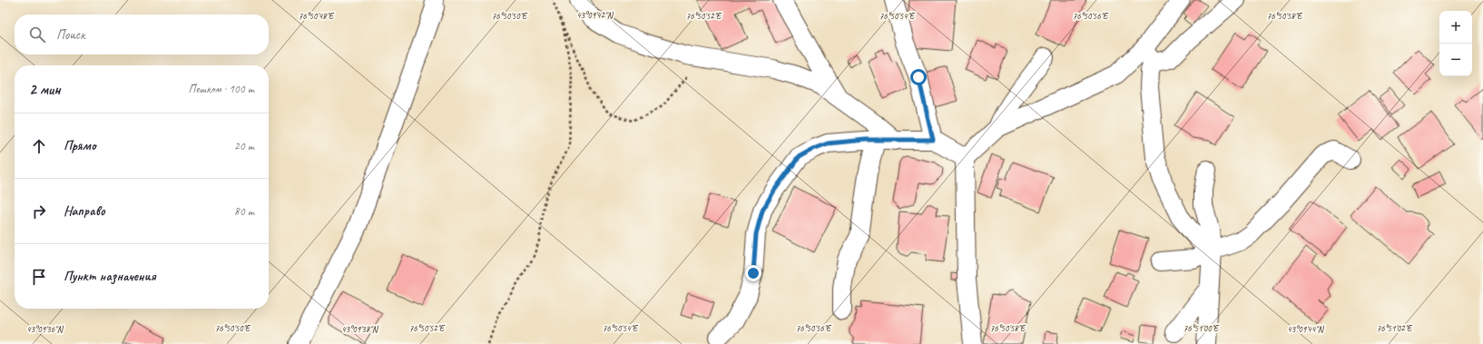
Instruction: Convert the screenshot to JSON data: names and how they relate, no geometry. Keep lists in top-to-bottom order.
{
  "page": {
    "map_buttons": ["+", "−"],
    "search": "Поиск",
    "heading": ["2 мин", "Пешком · 100 m"],
    "list": [
      ["Прямо", "20 m"],
      ["Направо", "80 m"],
      "Пункт назначения"
    ]
  },
  "coordinates": [
    "43°09'42\"N",
    "76°50'48\"E",
    "76°50'50\"E",
    "76°50'52\"E",
    "76°50'54\"E",
    "76°50'56\"E",
    "76°50'58\"E",
    "76°51'00\"E",
    "76°51'02\"E",
    "43°09'36\"N",
    "43°09'38\"N",
    "43°09'44\"N"
  ]
}
